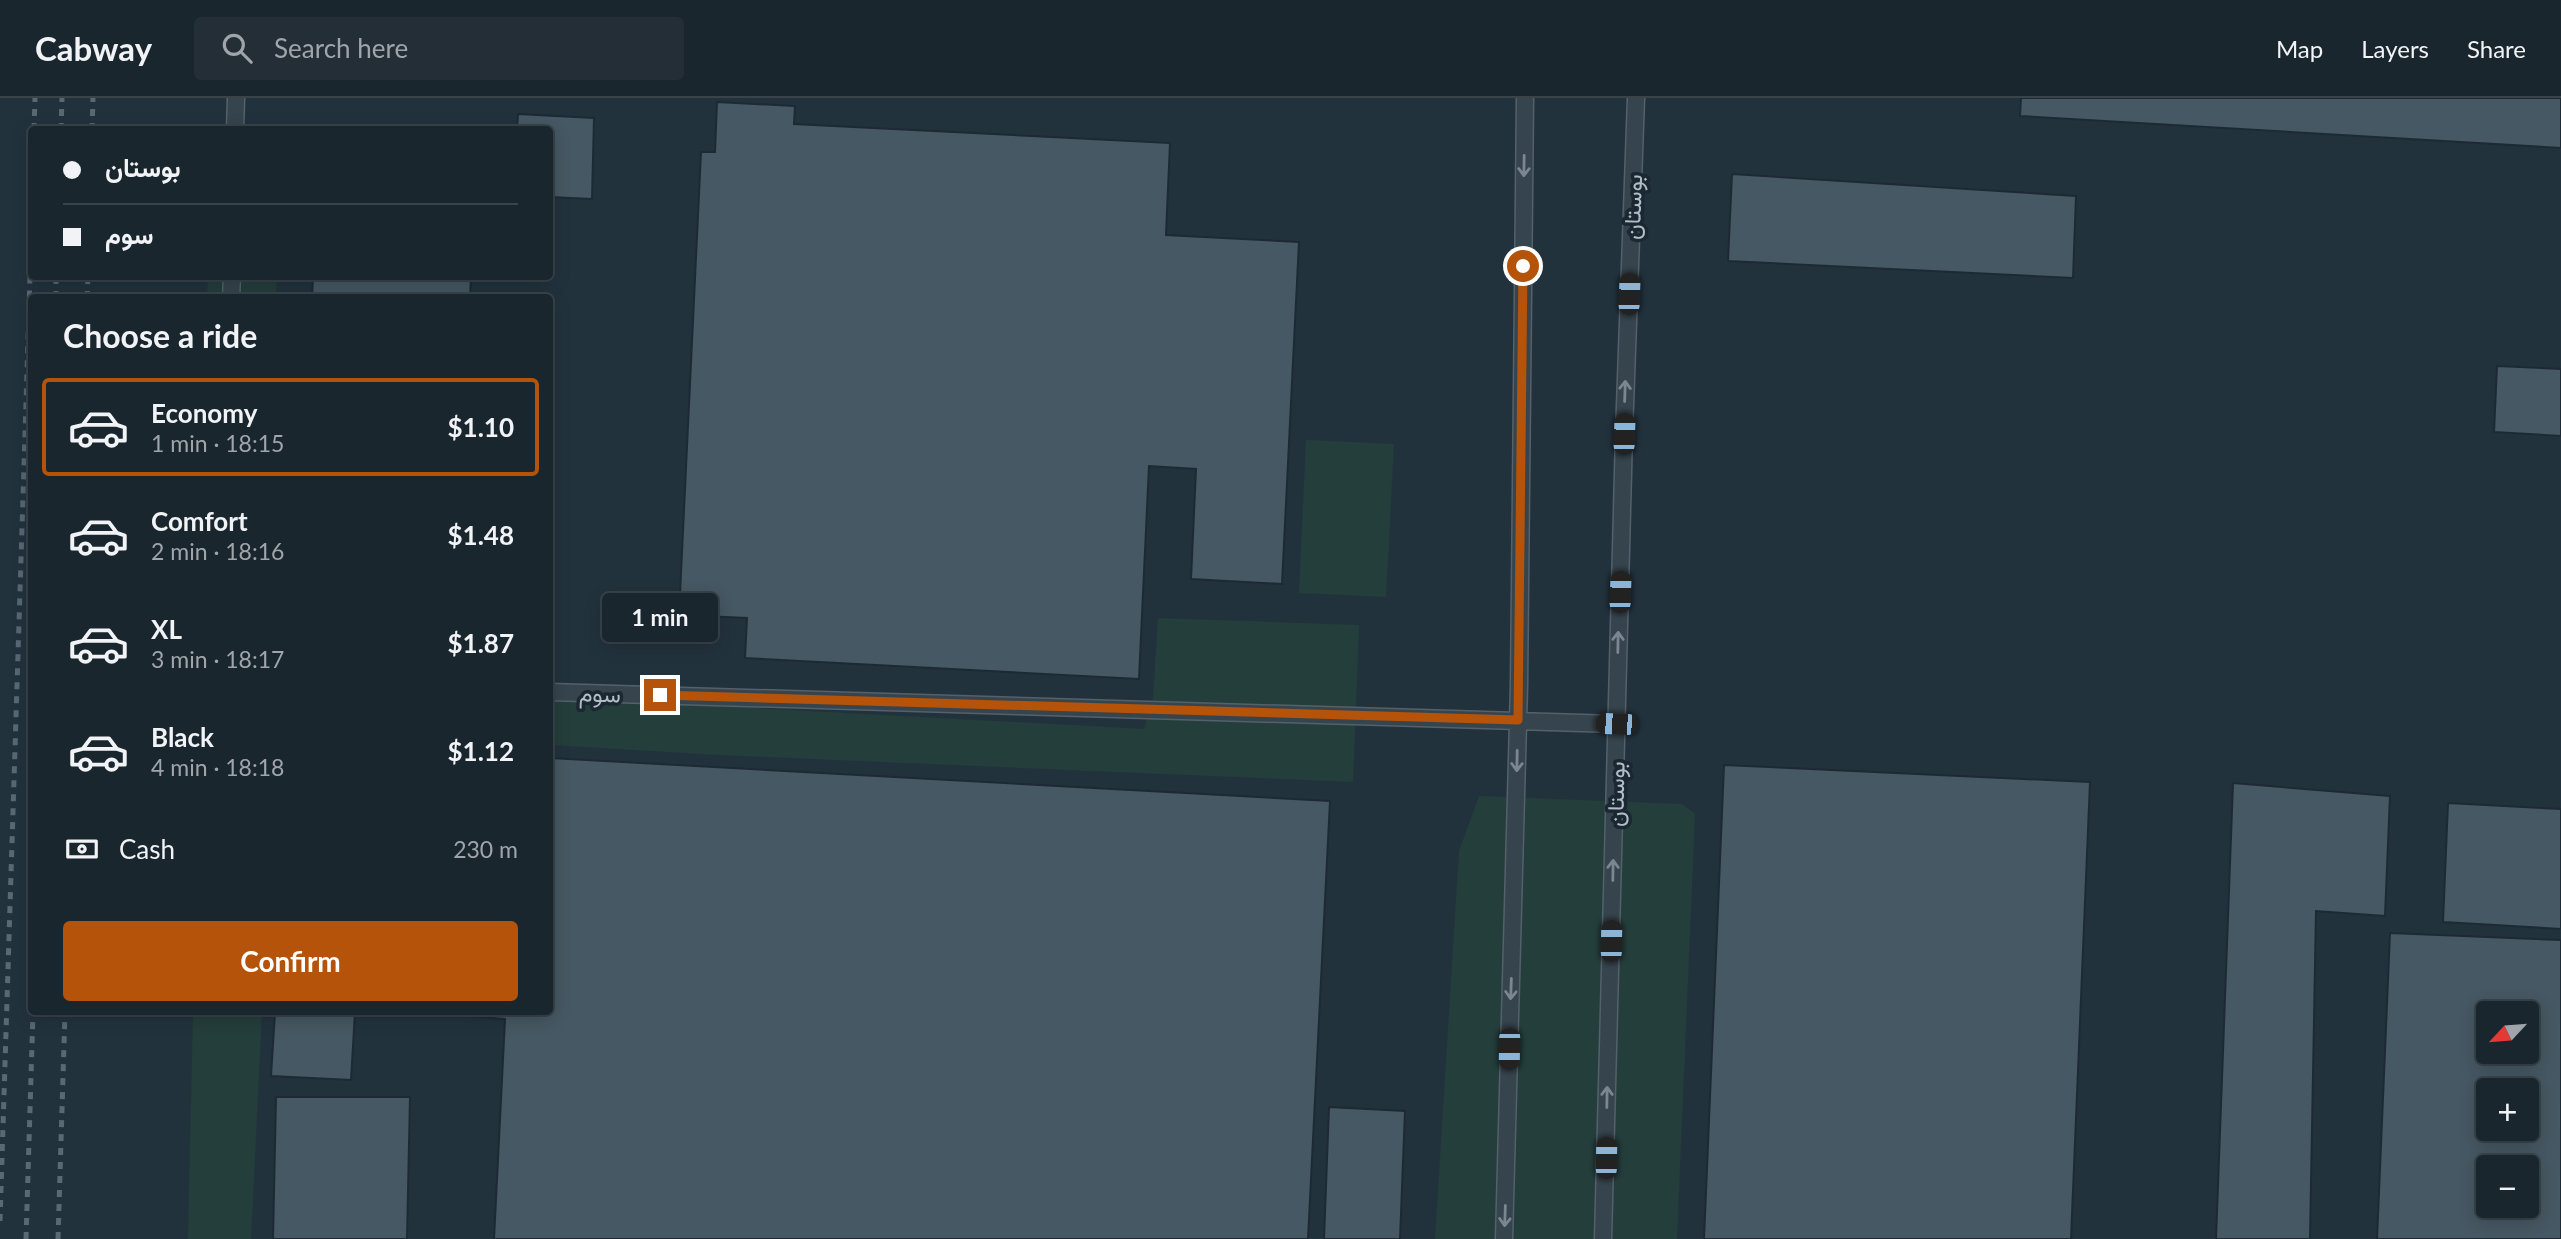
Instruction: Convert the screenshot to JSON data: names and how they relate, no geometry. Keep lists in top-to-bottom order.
{
  "streets": {
    "lane": ["بوستان", "سوم"]
  },
  "crossings": [
    ["بوستان", "سوم"]
  ],
  "north": "bottom left",
  "page": {
    "header": "Cabway",
    "search": "Search here",
    "nav": ["Map", "Layers", "Share"],
    "banner": ["بوستان", "سوم"],
    "heading": "Choose a ride",
    "list": [
      {
        "name": "Economy",
        "note": "1 min · 18:15",
        "value": "$1.10"
      },
      {
        "name": "Comfort",
        "note": "2 min · 18:16",
        "value": "$1.48"
      },
      {
        "name": "XL",
        "note": "3 min · 18:17",
        "value": "$1.87"
      },
      {
        "name": "Black",
        "note": "4 min · 18:18",
        "value": "$1.12"
      }
    ],
    "bubble": "1 min",
    "pay": ["Cash", "230 m"],
    "buttons": "Confirm",
    "map_buttons": ["+", "−"]
  }
}
